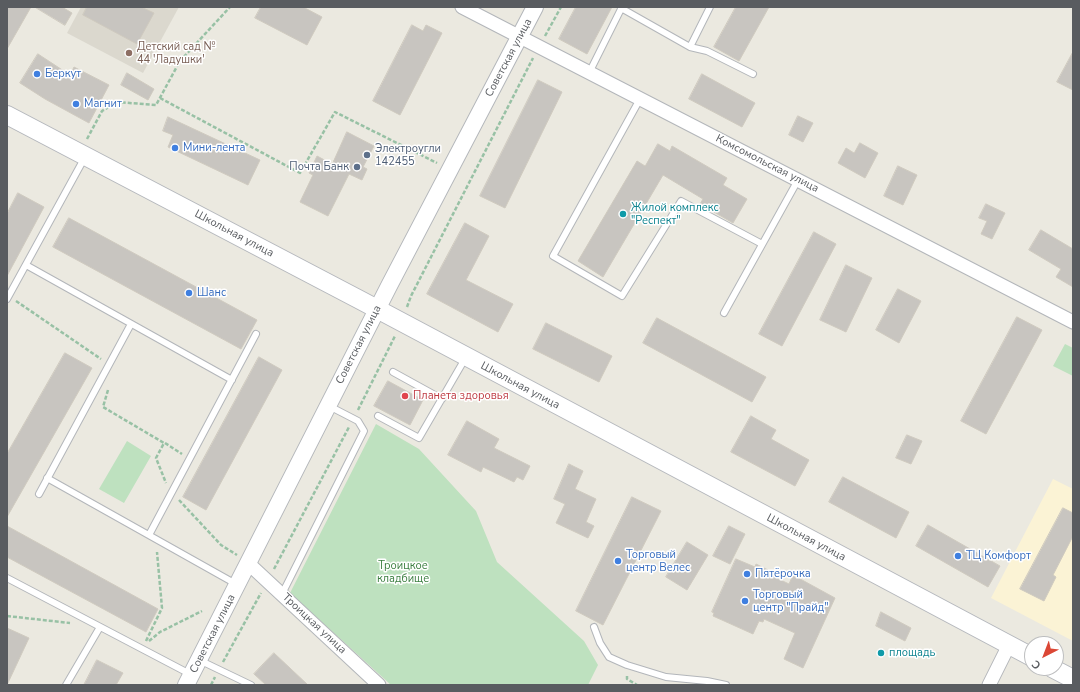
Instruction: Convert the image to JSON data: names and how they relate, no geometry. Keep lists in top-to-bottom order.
{
  "streets": {
    "main road": ["Школьная улица"],
    "street": ["Советская улица", "Комсомольская улица", "Троицкая улица"]
  },
  "crossings": [
    ["Советская улица", "Комсомольская улица"],
    ["Советская улица", "Школьная улица"],
    ["Советская улица", "Троицкая улица"]
  ],
  "parks": ["Троицкое кладбище"],
  "places": [
    "Детский сад № 44 'Ладушки'",
    "Беркут",
    "Магнит",
    "Мини-лента",
    "Электроугли 142455",
    "Почта Банк",
    "Жилой комплекс \"Респект\"",
    "Шанс",
    "Планета здоровья",
    "ТЦ Комфорт",
    "Торговый центр Велес",
    "Пятёрочка",
    "Торговый центр \"Прайд\"",
    "площадь"
  ],
  "north": "bottom left"
}
